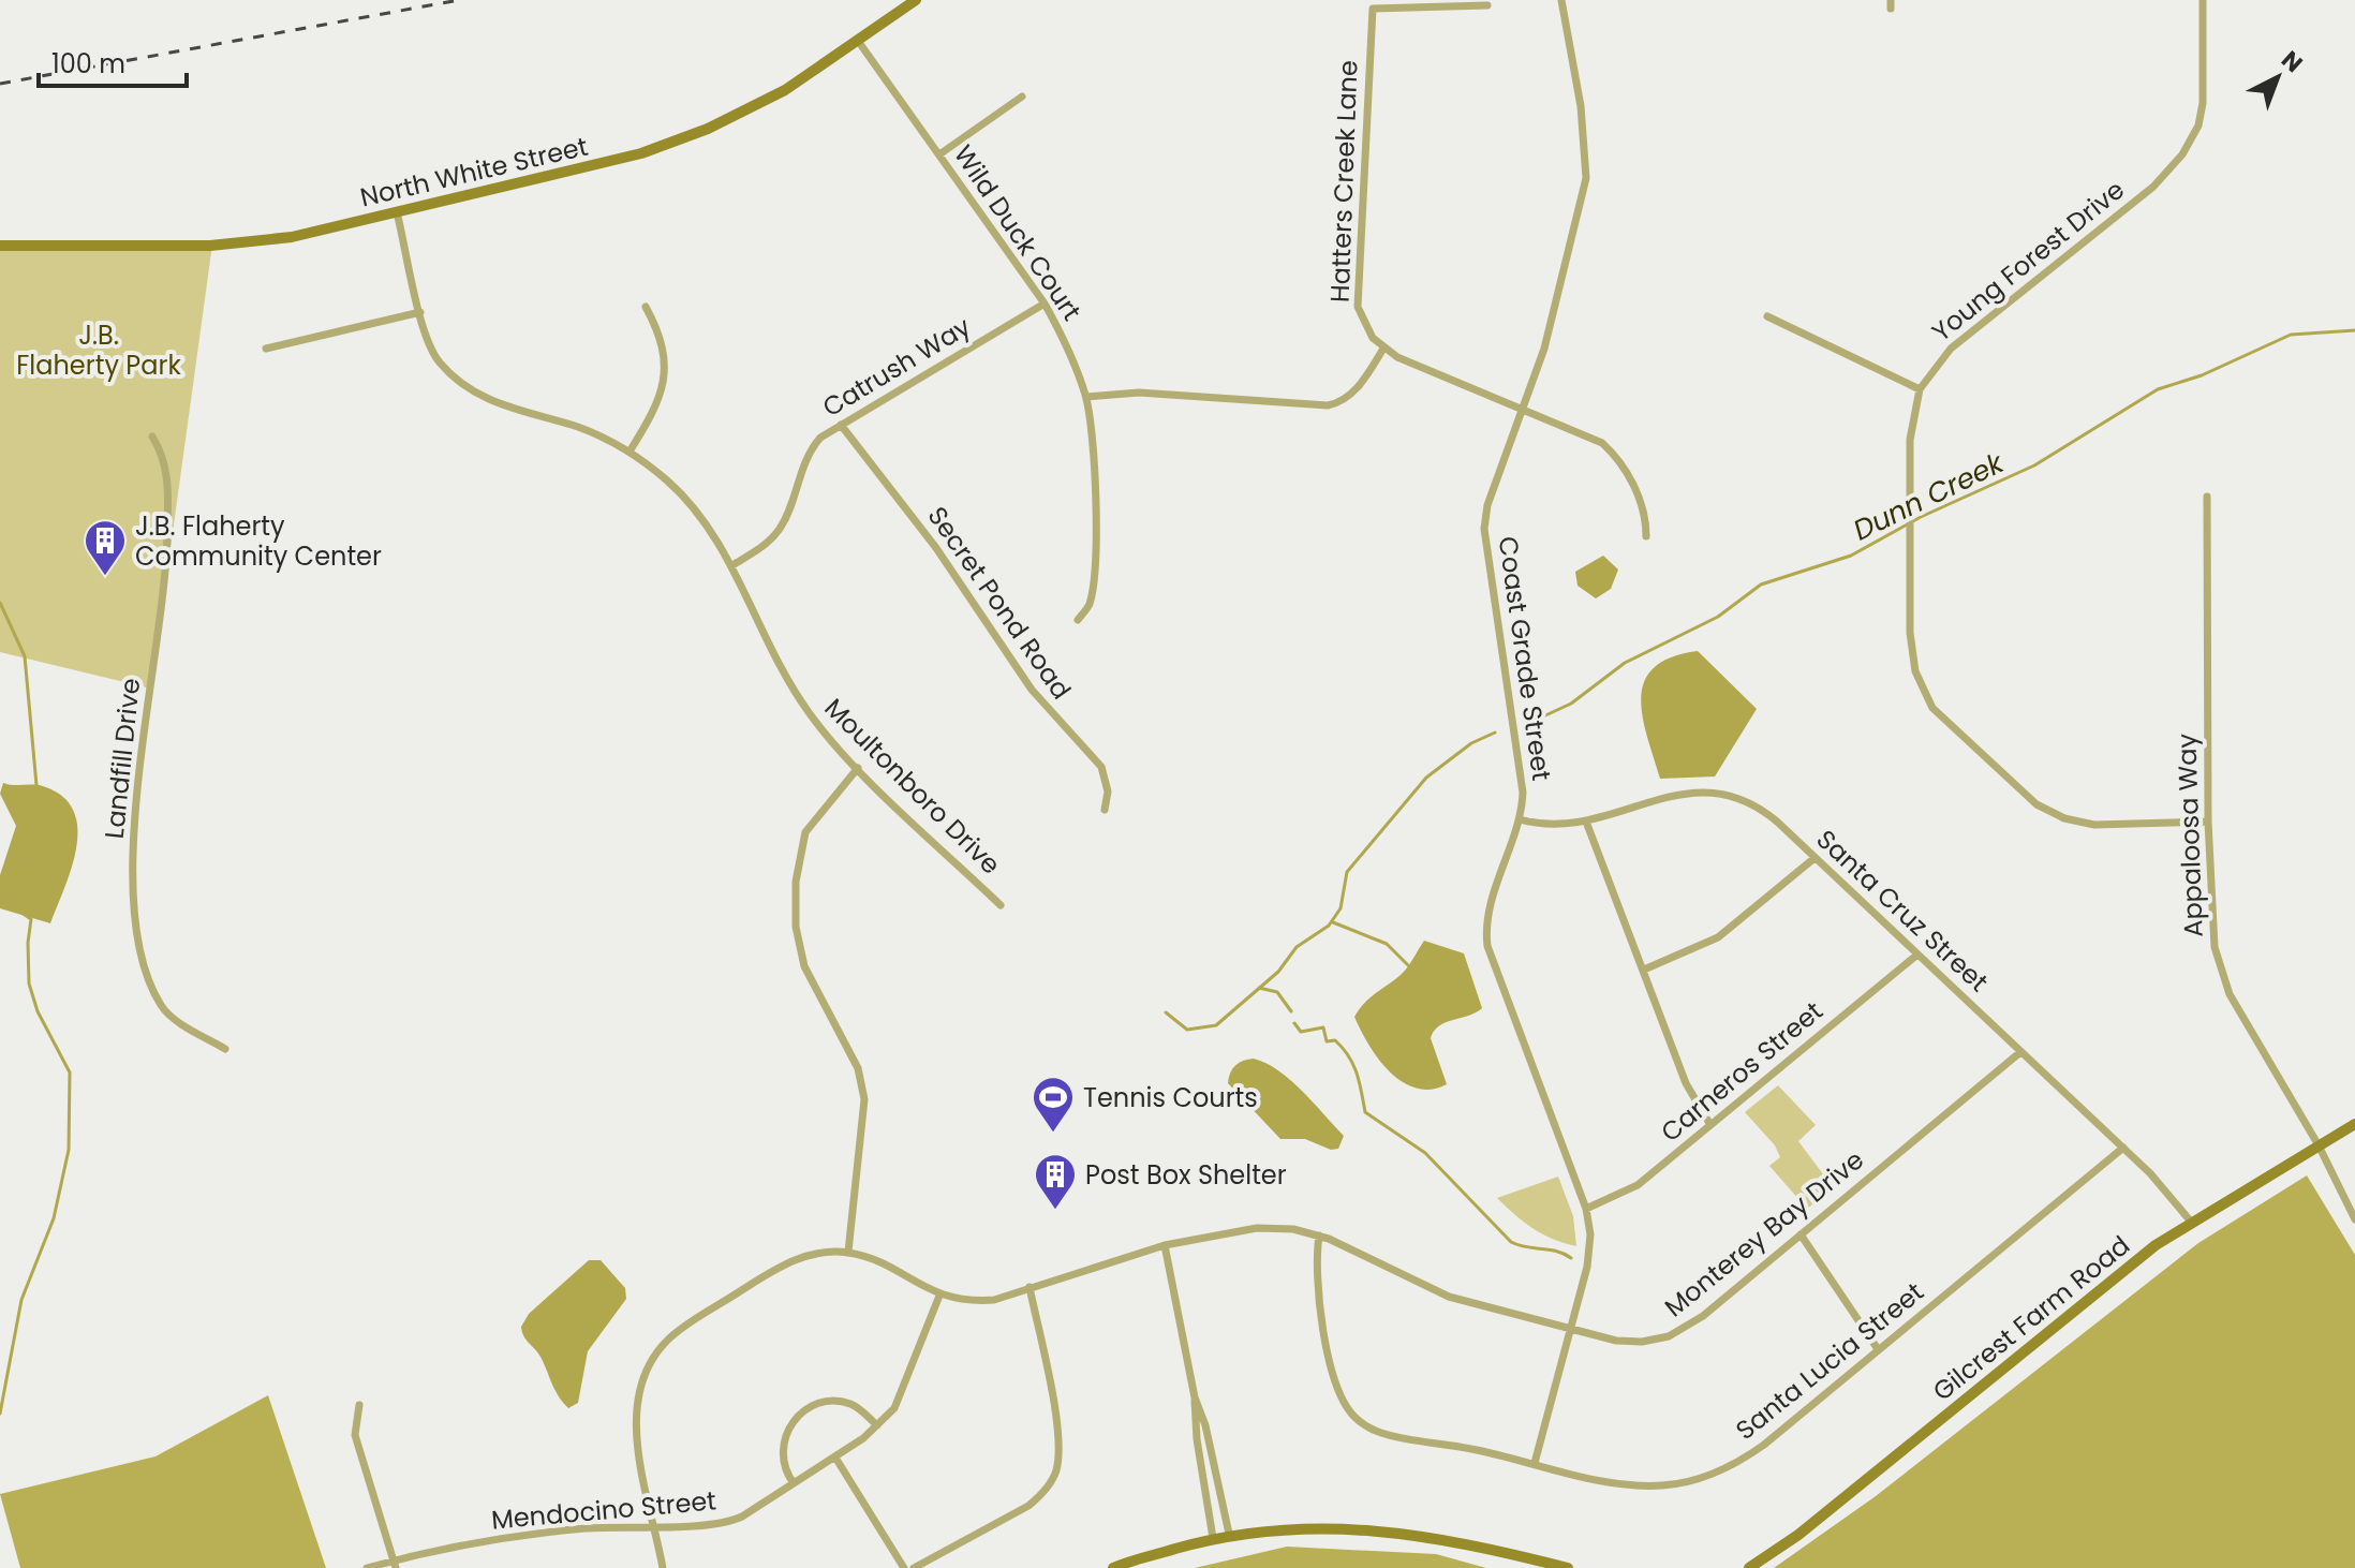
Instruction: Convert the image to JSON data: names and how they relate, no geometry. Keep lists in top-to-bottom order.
{
  "streets": {
    "main road": ["North White Street", "Gilcrest Farm Road"],
    "street": [
      "Hatters Creek Lane",
      "Wild Duck Court",
      "Young Forest Drive",
      "Catrush Way",
      "Secret Pond Road",
      "Coast Grade Street",
      "Landfill Drive",
      "Moultonboro Drive",
      "Appaloosa Way",
      "Santa Cruz Street",
      "Carneros Street",
      "Monterey Bay Drive",
      "Santa Lucia Street",
      "Mendocino Street"
    ]
  },
  "crossings": [
    ["North White Street", "Wild Duck Court"],
    ["North White Street", "Moultonboro Drive"],
    ["Hatters Creek Lane", "Coast Grade Street"],
    ["Wild Duck Court", "Catrush Way"],
    ["Young Forest Drive", "Appaloosa Way"],
    ["Catrush Way", "Secret Pond Road"],
    ["Catrush Way", "Moultonboro Drive"],
    ["Coast Grade Street", "Santa Cruz Street"],
    ["Coast Grade Street", "Carneros Street"],
    ["Coast Grade Street", "Monterey Bay Drive"],
    ["Coast Grade Street", "Santa Lucia Street"],
    ["Appaloosa Way", "Gilcrest Farm Road"],
    ["Santa Cruz Street", "Carneros Street"],
    ["Santa Cruz Street", "Monterey Bay Drive"],
    ["Santa Cruz Street", "Gilcrest Farm Road"],
    ["Santa Cruz Street", "Santa Lucia Street"],
    ["Monterey Bay Drive", "Santa Lucia Street"],
    ["Monterey Bay Drive", "Mendocino Street"]
  ],
  "water": ["Dunn Creek"],
  "parks": ["J.B. Flaherty Park"],
  "places": {
    "building": ["J.B. Flaherty Community Center", "Post Box Shelter"],
    "sports": ["Tennis Courts"]
  },
  "scale_bar": "100 m",
  "north": "top right"
}
